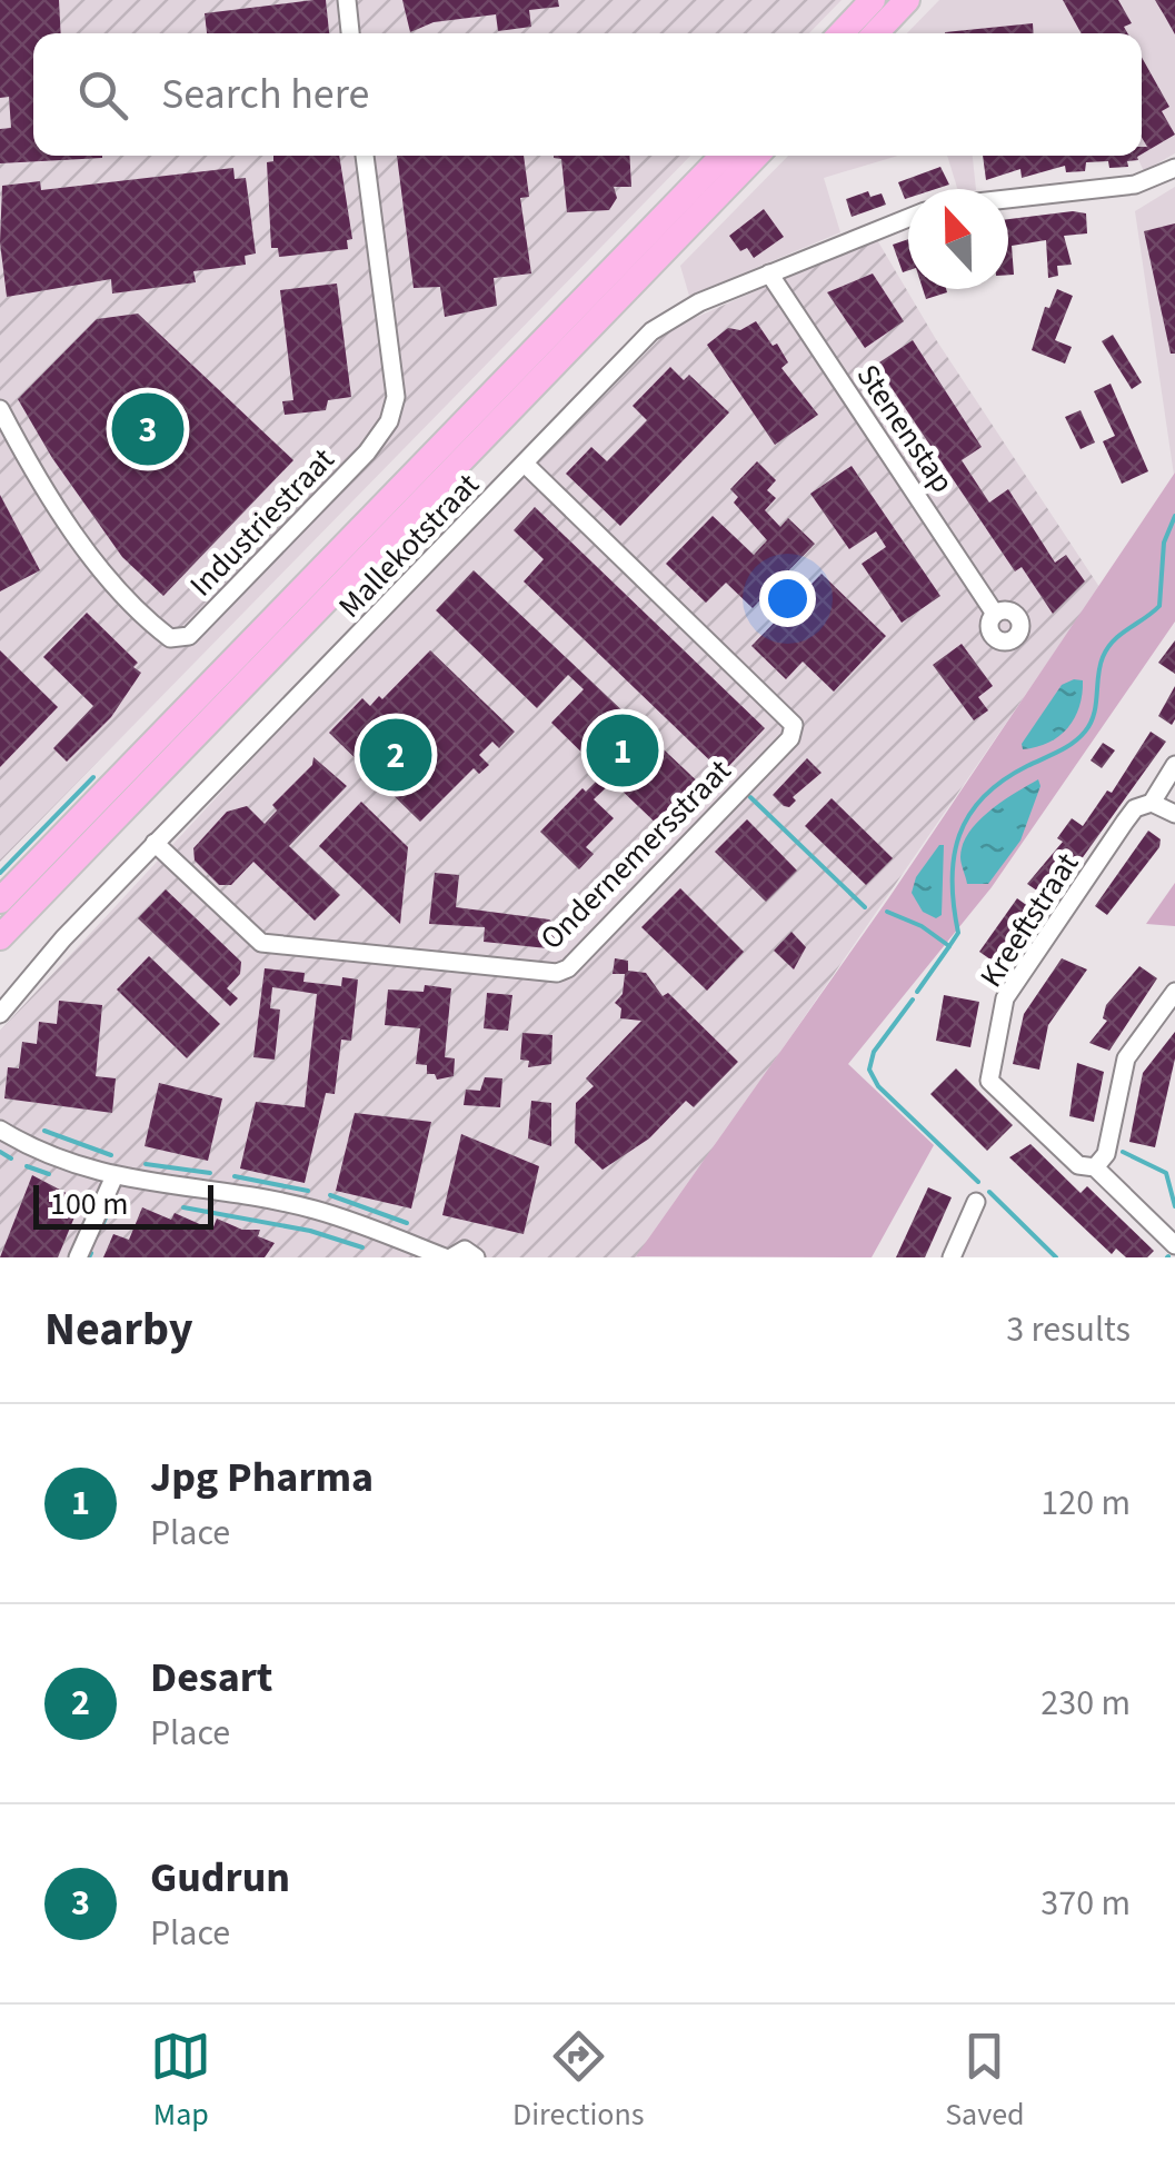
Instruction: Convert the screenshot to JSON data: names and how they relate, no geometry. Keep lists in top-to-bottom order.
{
  "streets": {
    "street": [
      "Stenenstap",
      "Industriestraat",
      "Mallekotstraat",
      "Ondernemersstraat",
      "Kreeftstraat"
    ]
  },
  "crossings": [
    ["Stenenstap", "Mallekotstraat"],
    ["Mallekotstraat", "Ondernemersstraat"]
  ],
  "scale_bar": "100 m",
  "north": "top",
  "page": {
    "search": "Search here",
    "pins": ["3", "1", "2"],
    "scale": "100 m",
    "heading": ["Nearby", "3 results"],
    "list": [
      {
        "mark": "1",
        "name": "Jpg Pharma",
        "note": "Place",
        "value": "120 m"
      },
      {
        "mark": "2",
        "name": "Desart",
        "note": "Place",
        "value": "230 m"
      },
      {
        "mark": "3",
        "name": "Gudrun",
        "note": "Place",
        "value": "370 m"
      }
    ],
    "nav": ["Map", "Directions", "Saved"]
  }
}
